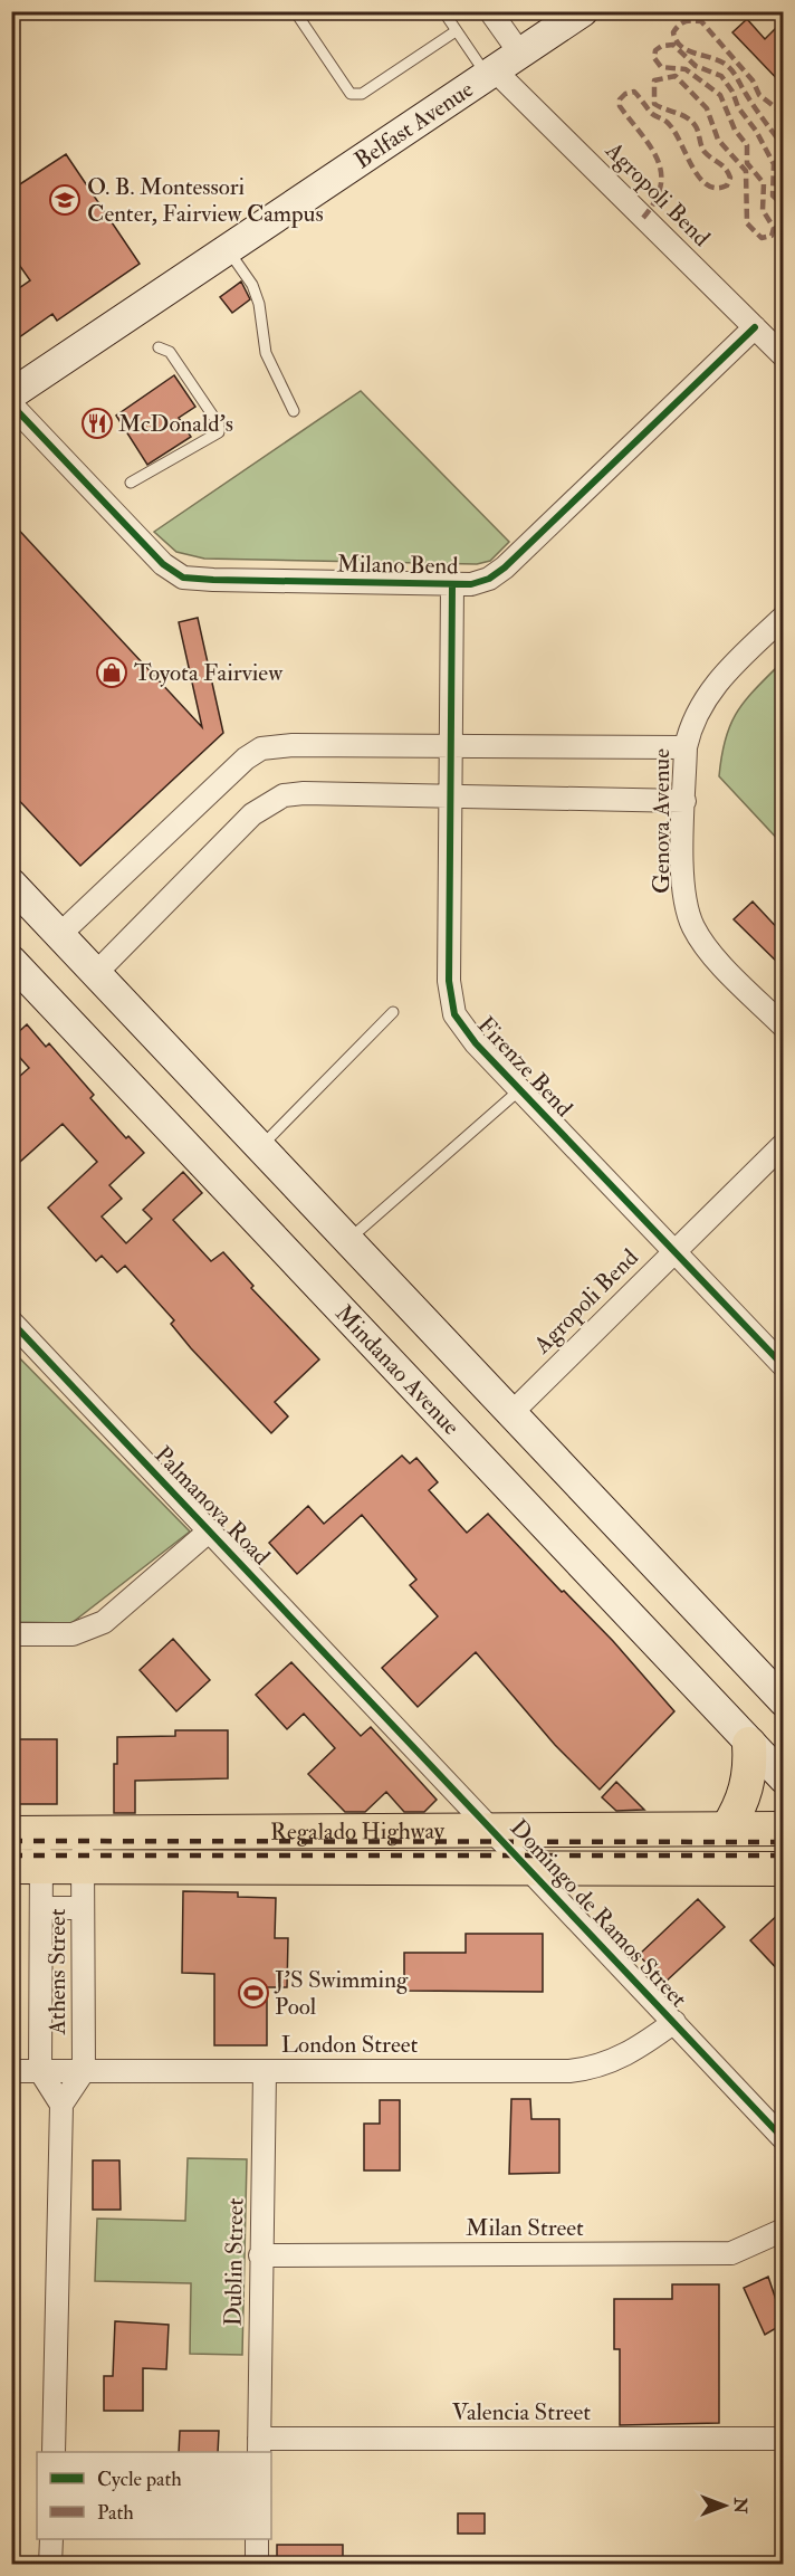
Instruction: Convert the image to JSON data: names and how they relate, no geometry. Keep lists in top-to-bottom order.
{
  "streets": {
    "main road": ["Belfast Avenue", "Mindanao Avenue", "Regalado Highway"],
    "street": [
      "Agropoli Bend",
      "Milano Bend",
      "Genova Avenue",
      "Firenze Bend",
      "Palmanova Road",
      "Domingo de Ramos Street",
      "Athens Street",
      "London Street",
      "Milan Street",
      "Dublin Street",
      "Valencia Street"
    ]
  },
  "crossings": [
    ["Belfast Avenue", "Agropoli Bend"],
    ["Agropoli Bend", "Milano Bend"],
    ["Agropoli Bend", "Firenze Bend"],
    ["Milano Bend", "Firenze Bend"],
    ["Palmanova Road", "Domingo de Ramos Street"],
    ["Regalado Highway", "Domingo de Ramos Street"],
    ["Regalado Highway", "Athens Street"],
    ["Domingo de Ramos Street", "London Street"],
    ["Athens Street", "London Street"],
    ["London Street", "Dublin Street"],
    ["Milan Street", "Dublin Street"],
    ["Dublin Street", "Valencia Street"]
  ],
  "places": {
    "school or university": ["O. B. Montessori Center, Fairview Campus"],
    "restaurant": ["McDonald's"],
    "shop": ["Toyota Fairview"],
    "sports": ["J'S Swimming Pool"]
  },
  "legend": ["Cycle path", "Path"],
  "north": "right"
}
